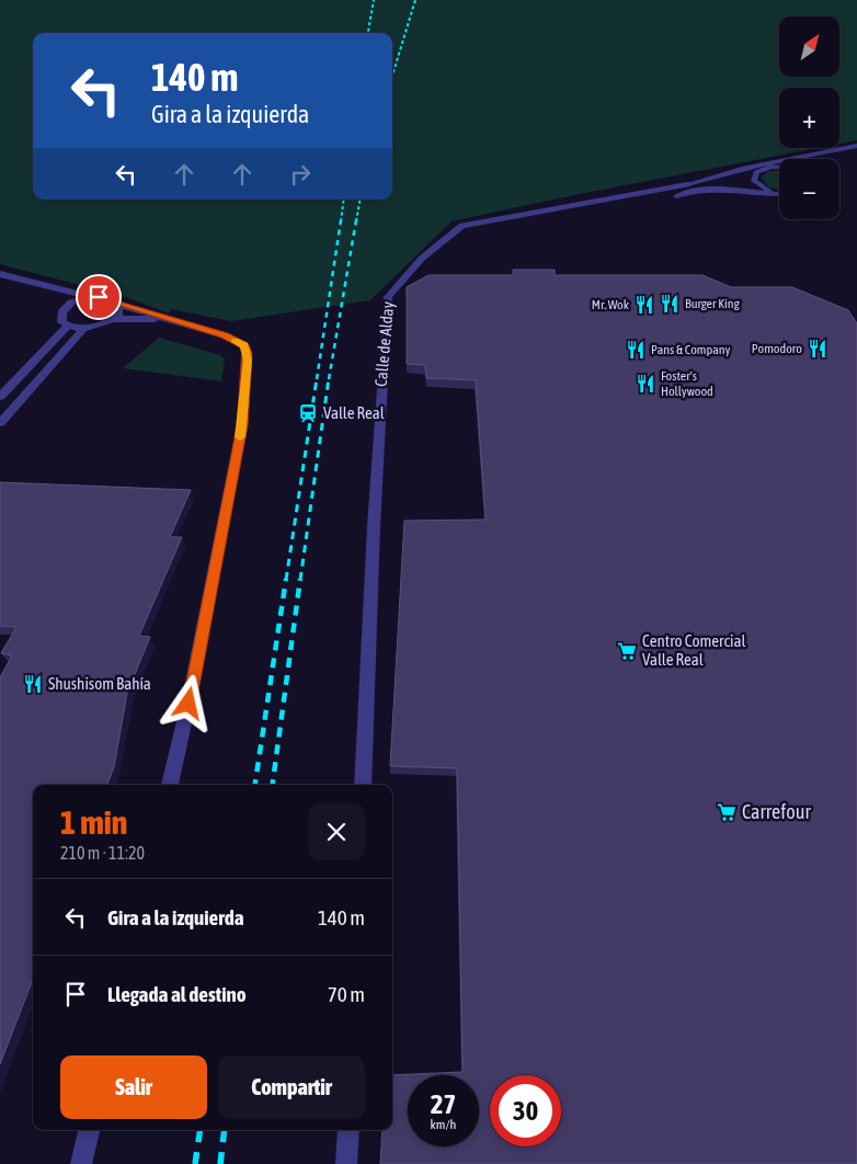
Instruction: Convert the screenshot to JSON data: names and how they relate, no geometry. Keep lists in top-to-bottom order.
{
  "streets": {
    "street": ["Calle de Alday"]
  },
  "places": {
    "restaurant": [
      "Burger King",
      "Mr. Wok",
      "Pomodoro",
      "Pans & Company",
      "Foster's Hollywood",
      "Shushisom Bahía"
    ],
    "station": ["Valle Real"],
    "supermarket": ["Centro Comercial Valle Real", "Carrefour"]
  },
  "north": "top right",
  "page": {
    "map_buttons": ["+", "−"],
    "turn": ["140 m", "Gira a la izquierda"],
    "heading": ["1 min", "210 m · 11:20"],
    "list": [
      {
        "name": "Gira a la izquierda",
        "value": "140 m"
      },
      {
        "name": "Llegada al destino",
        "value": "70 m"
      }
    ],
    "buttons": ["Salir", "Compartir"],
    "speed": "27 km/h",
    "limit": "30"
  }
}
